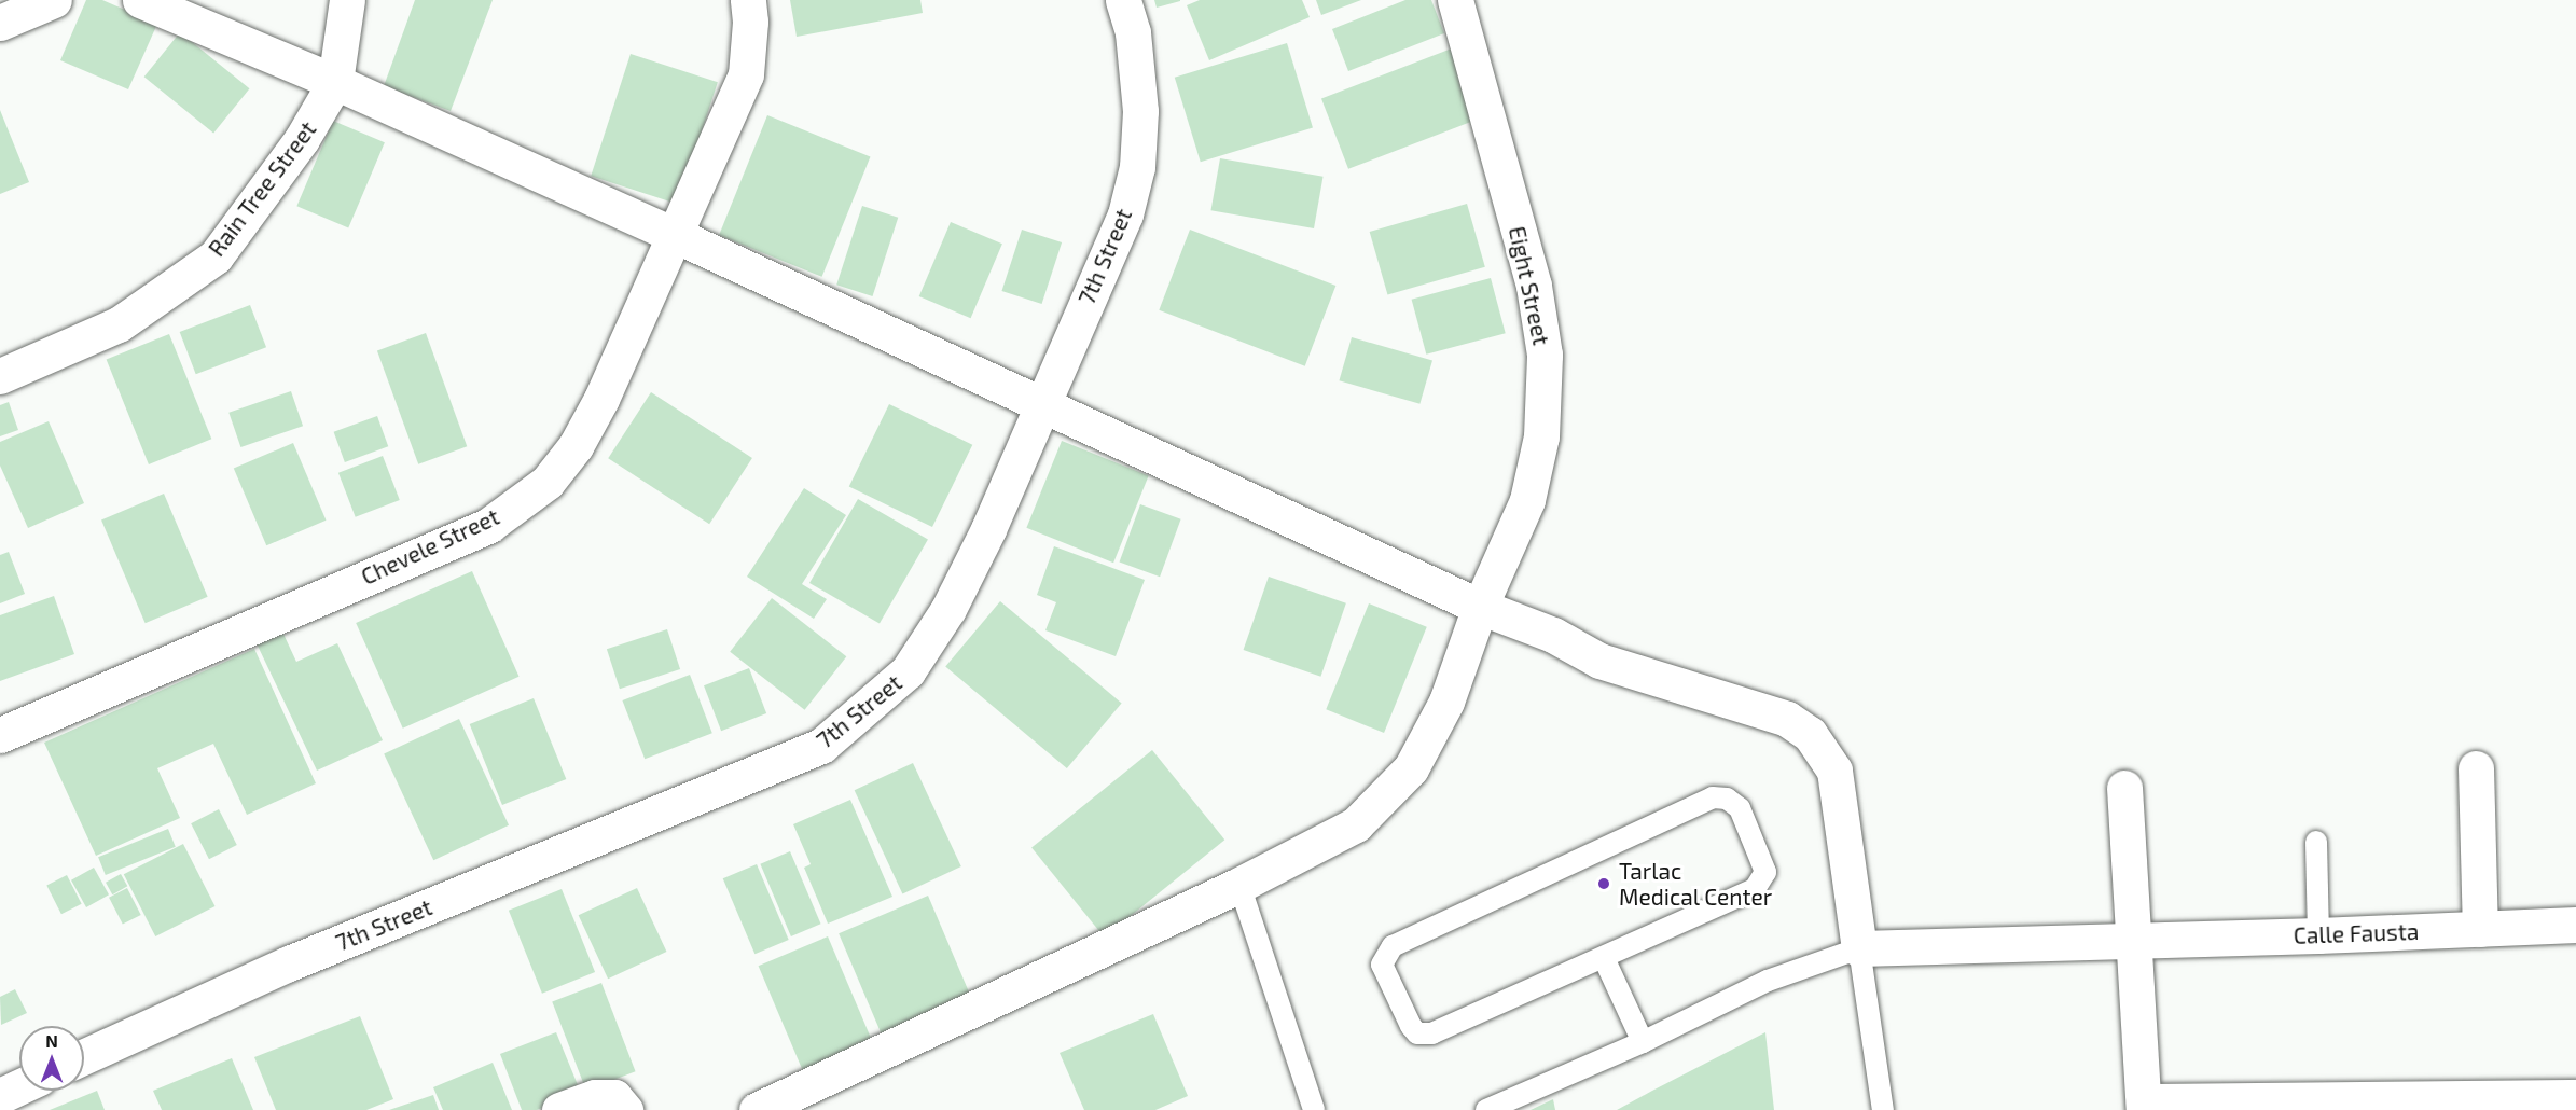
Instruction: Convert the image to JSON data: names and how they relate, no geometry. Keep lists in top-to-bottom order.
{
  "streets": {
    "street": [
      "Rain Tree Street",
      "7th Street",
      "Eight Street",
      "Chevele Street",
      "Calle Fausta"
    ]
  },
  "places": ["Tarlac Medical Center"],
  "north": "top"
}
